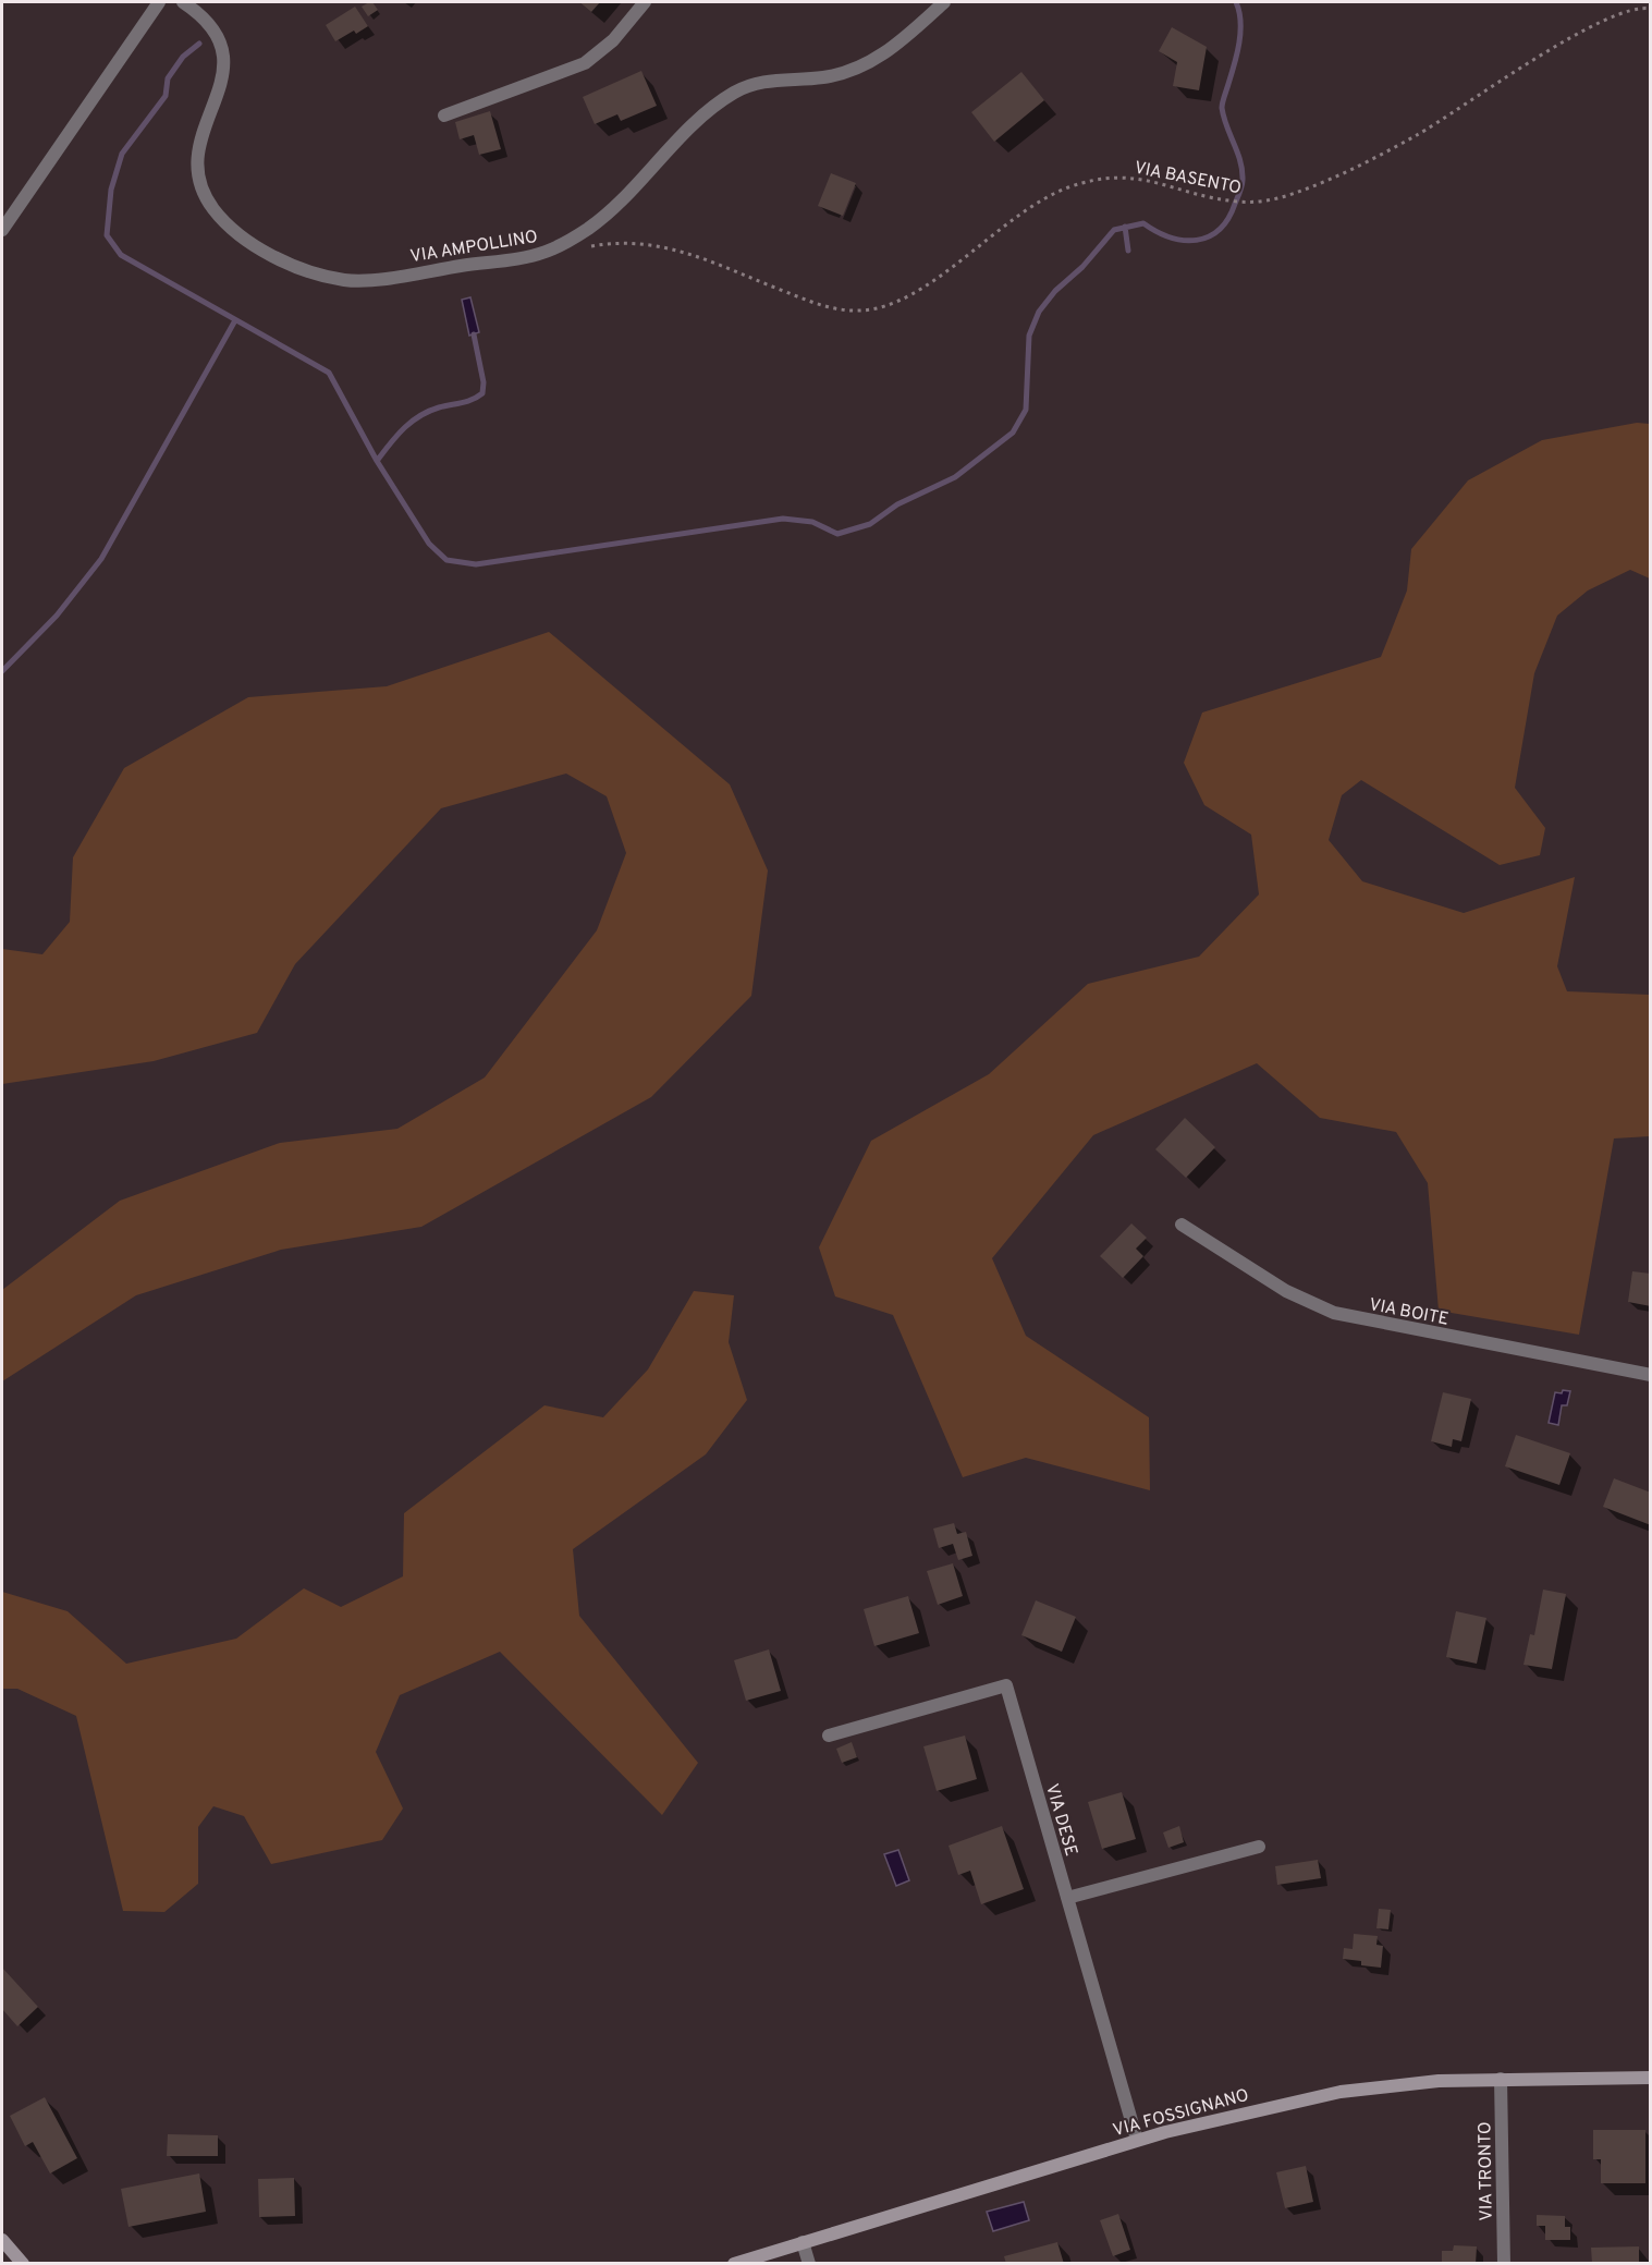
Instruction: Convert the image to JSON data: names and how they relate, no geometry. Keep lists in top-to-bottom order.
{
  "streets": {
    "street": [
      "VIA AMPOLLINO",
      "VIA BOITE",
      "VIA DESE",
      "VIA FOSSIGNANO",
      "VIA TRONTO"
    ],
    "path": ["VIA BASENTO"]
  },
  "crossings": [
    ["VIA DESE", "VIA FOSSIGNANO"],
    ["VIA FOSSIGNANO", "VIA TRONTO"]
  ]
}
